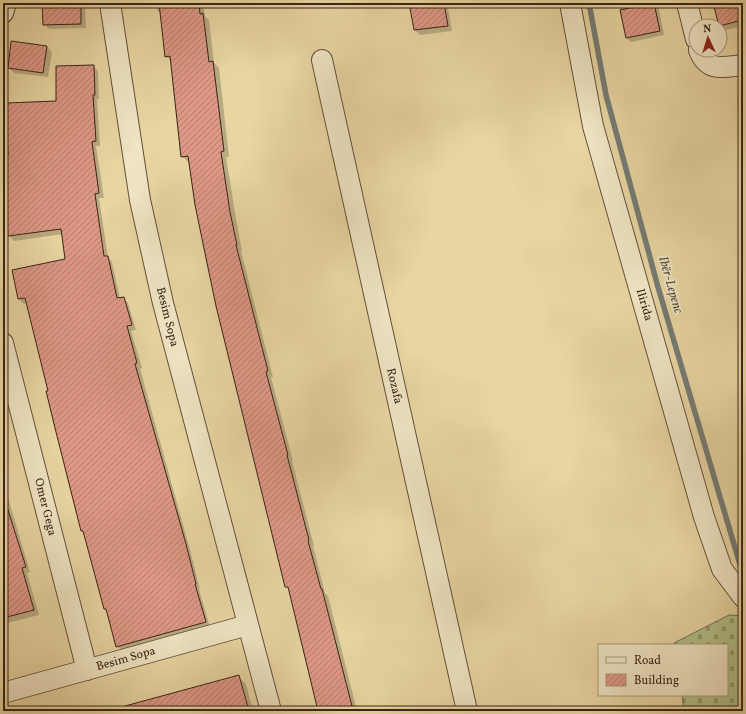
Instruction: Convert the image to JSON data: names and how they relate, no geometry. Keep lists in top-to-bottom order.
{
  "streets": {
    "street": [
      "Ilirida",
      "Besim Sopa",
      "Rozafa",
      "Omer Gega"
    ]
  },
  "crossings": [
    ["Besim Sopa", "Omer Gega"]
  ],
  "water": ["Ibër-Lepenc"],
  "legend": ["Road", "Building"],
  "north": "top"
}
